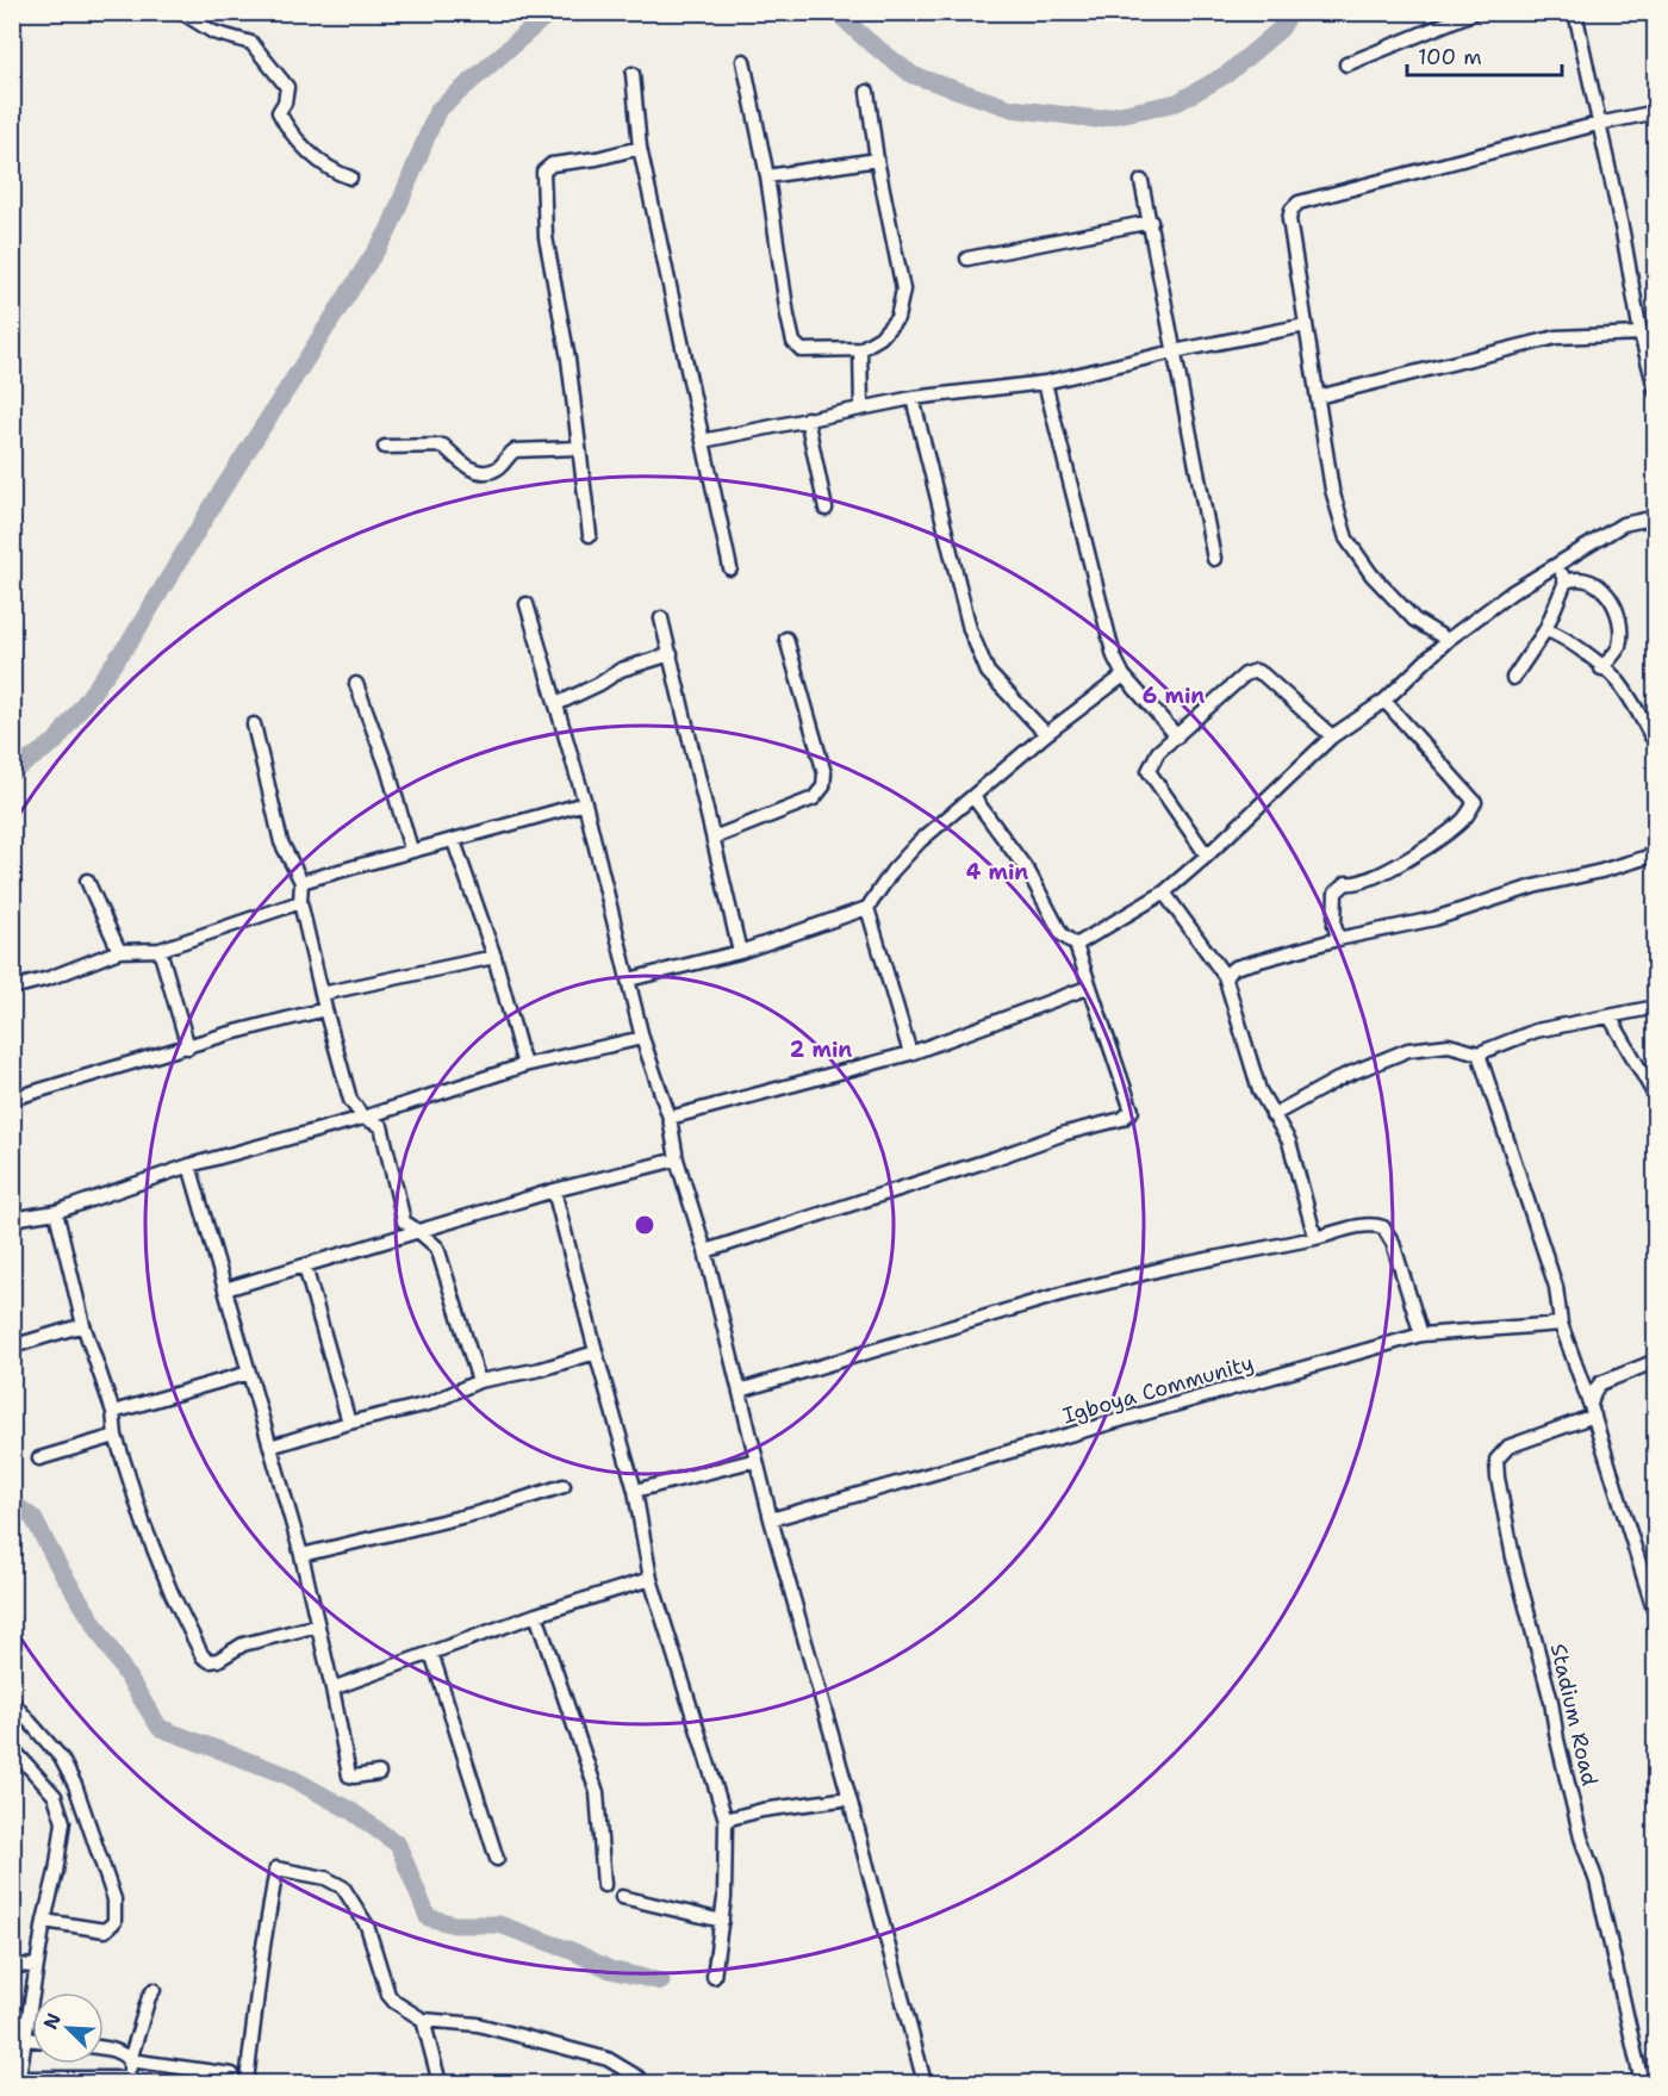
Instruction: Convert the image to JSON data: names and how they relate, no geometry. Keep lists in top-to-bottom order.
{
  "streets": {
    "street": ["Igboya Community", "Stadium Road"]
  },
  "scale_bar": "100 m",
  "north": "top left",
  "rings": ["6 min", "4 min", "2 min"]
}
